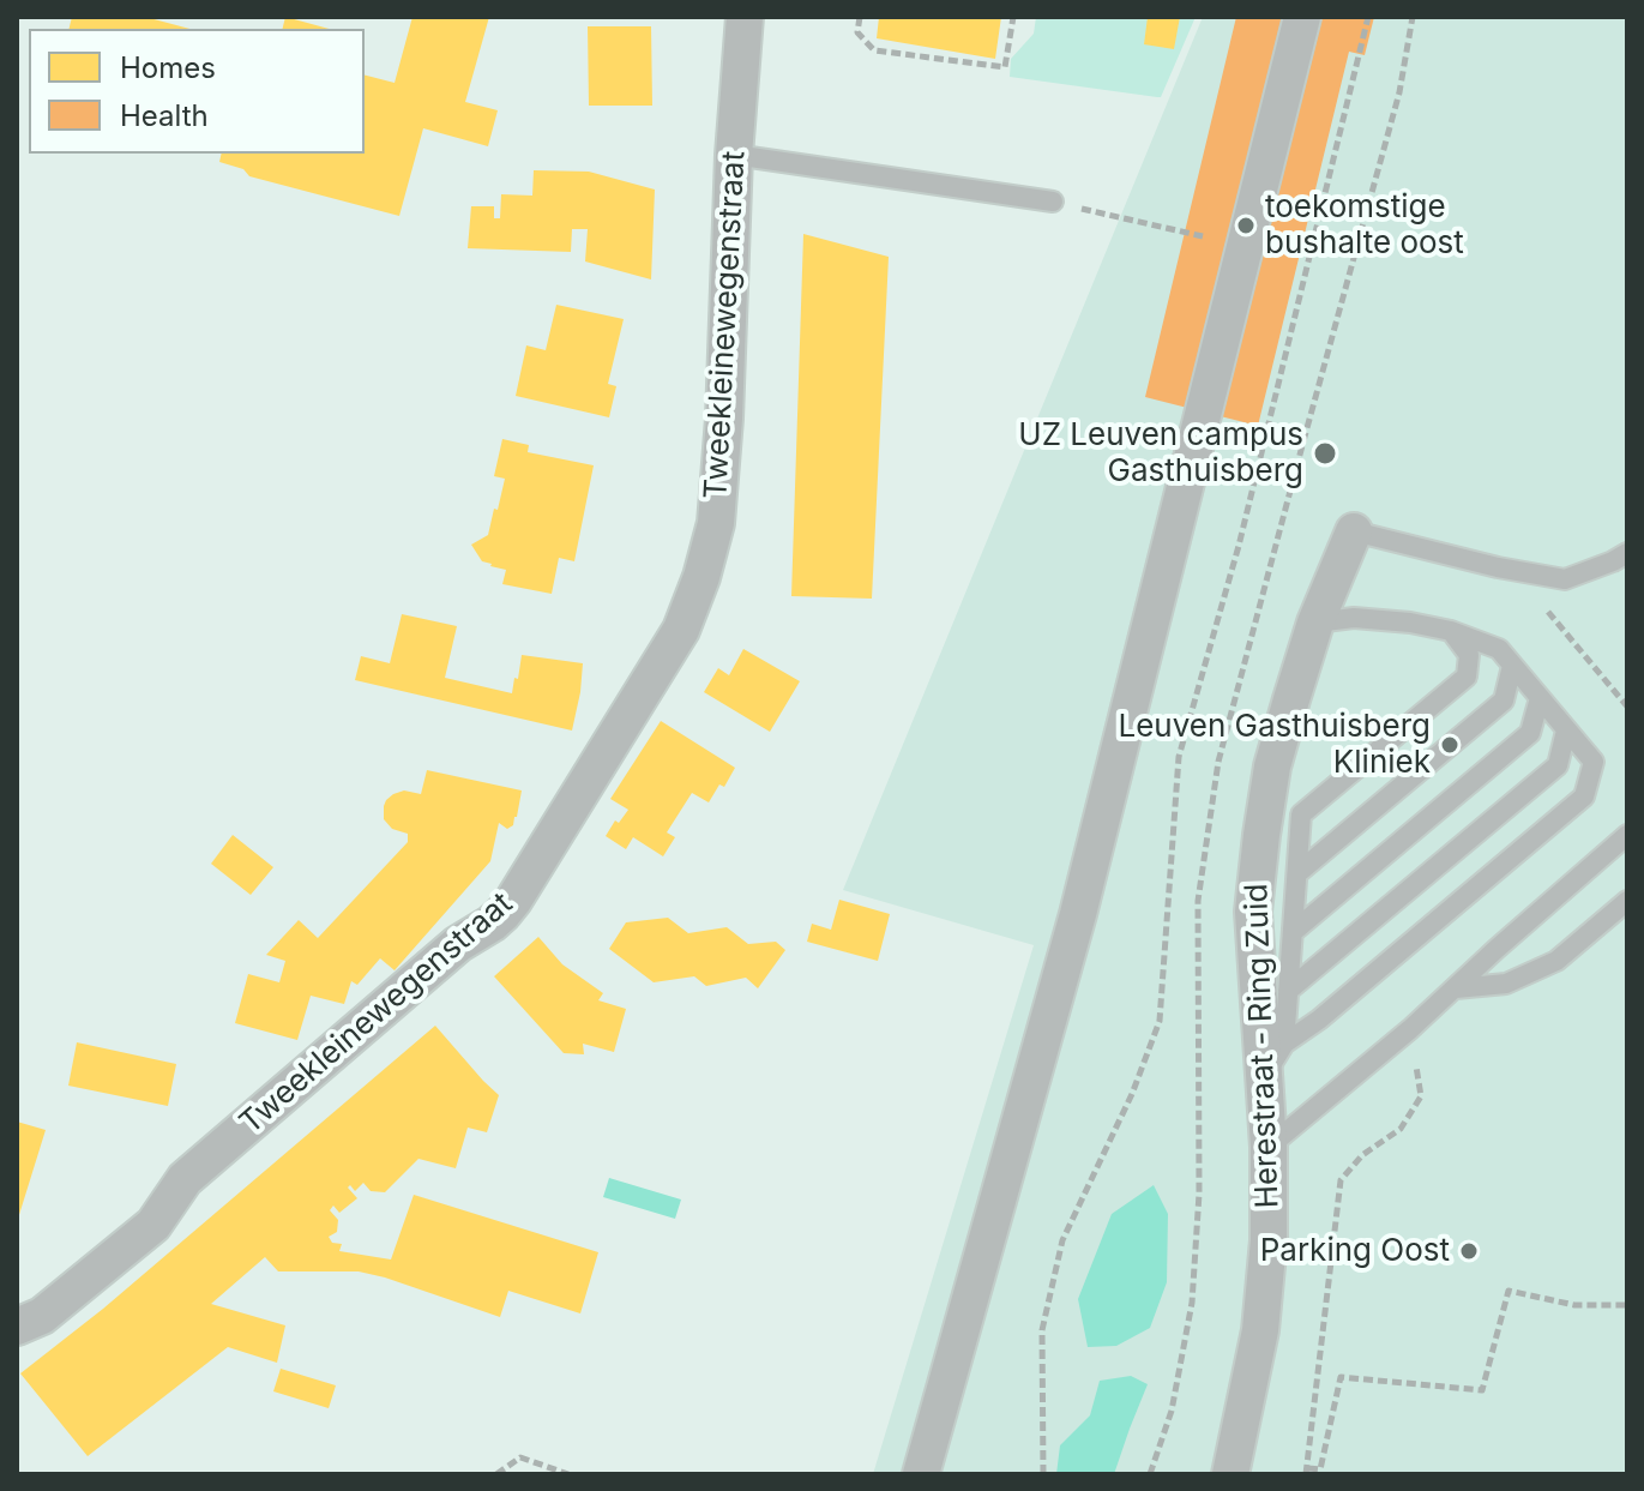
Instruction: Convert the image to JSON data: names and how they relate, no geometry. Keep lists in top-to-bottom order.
{
  "streets": {
    "street": ["Tweekleinewegenstraat", "Herestraat - Ring Zuid"]
  },
  "places": [
    "toekomstige bushalte oost",
    "UZ Leuven campus Gasthuisberg",
    "Leuven Gasthuisberg Kliniek",
    "Parking Oost"
  ],
  "legend": ["Homes", "Health"]
}
